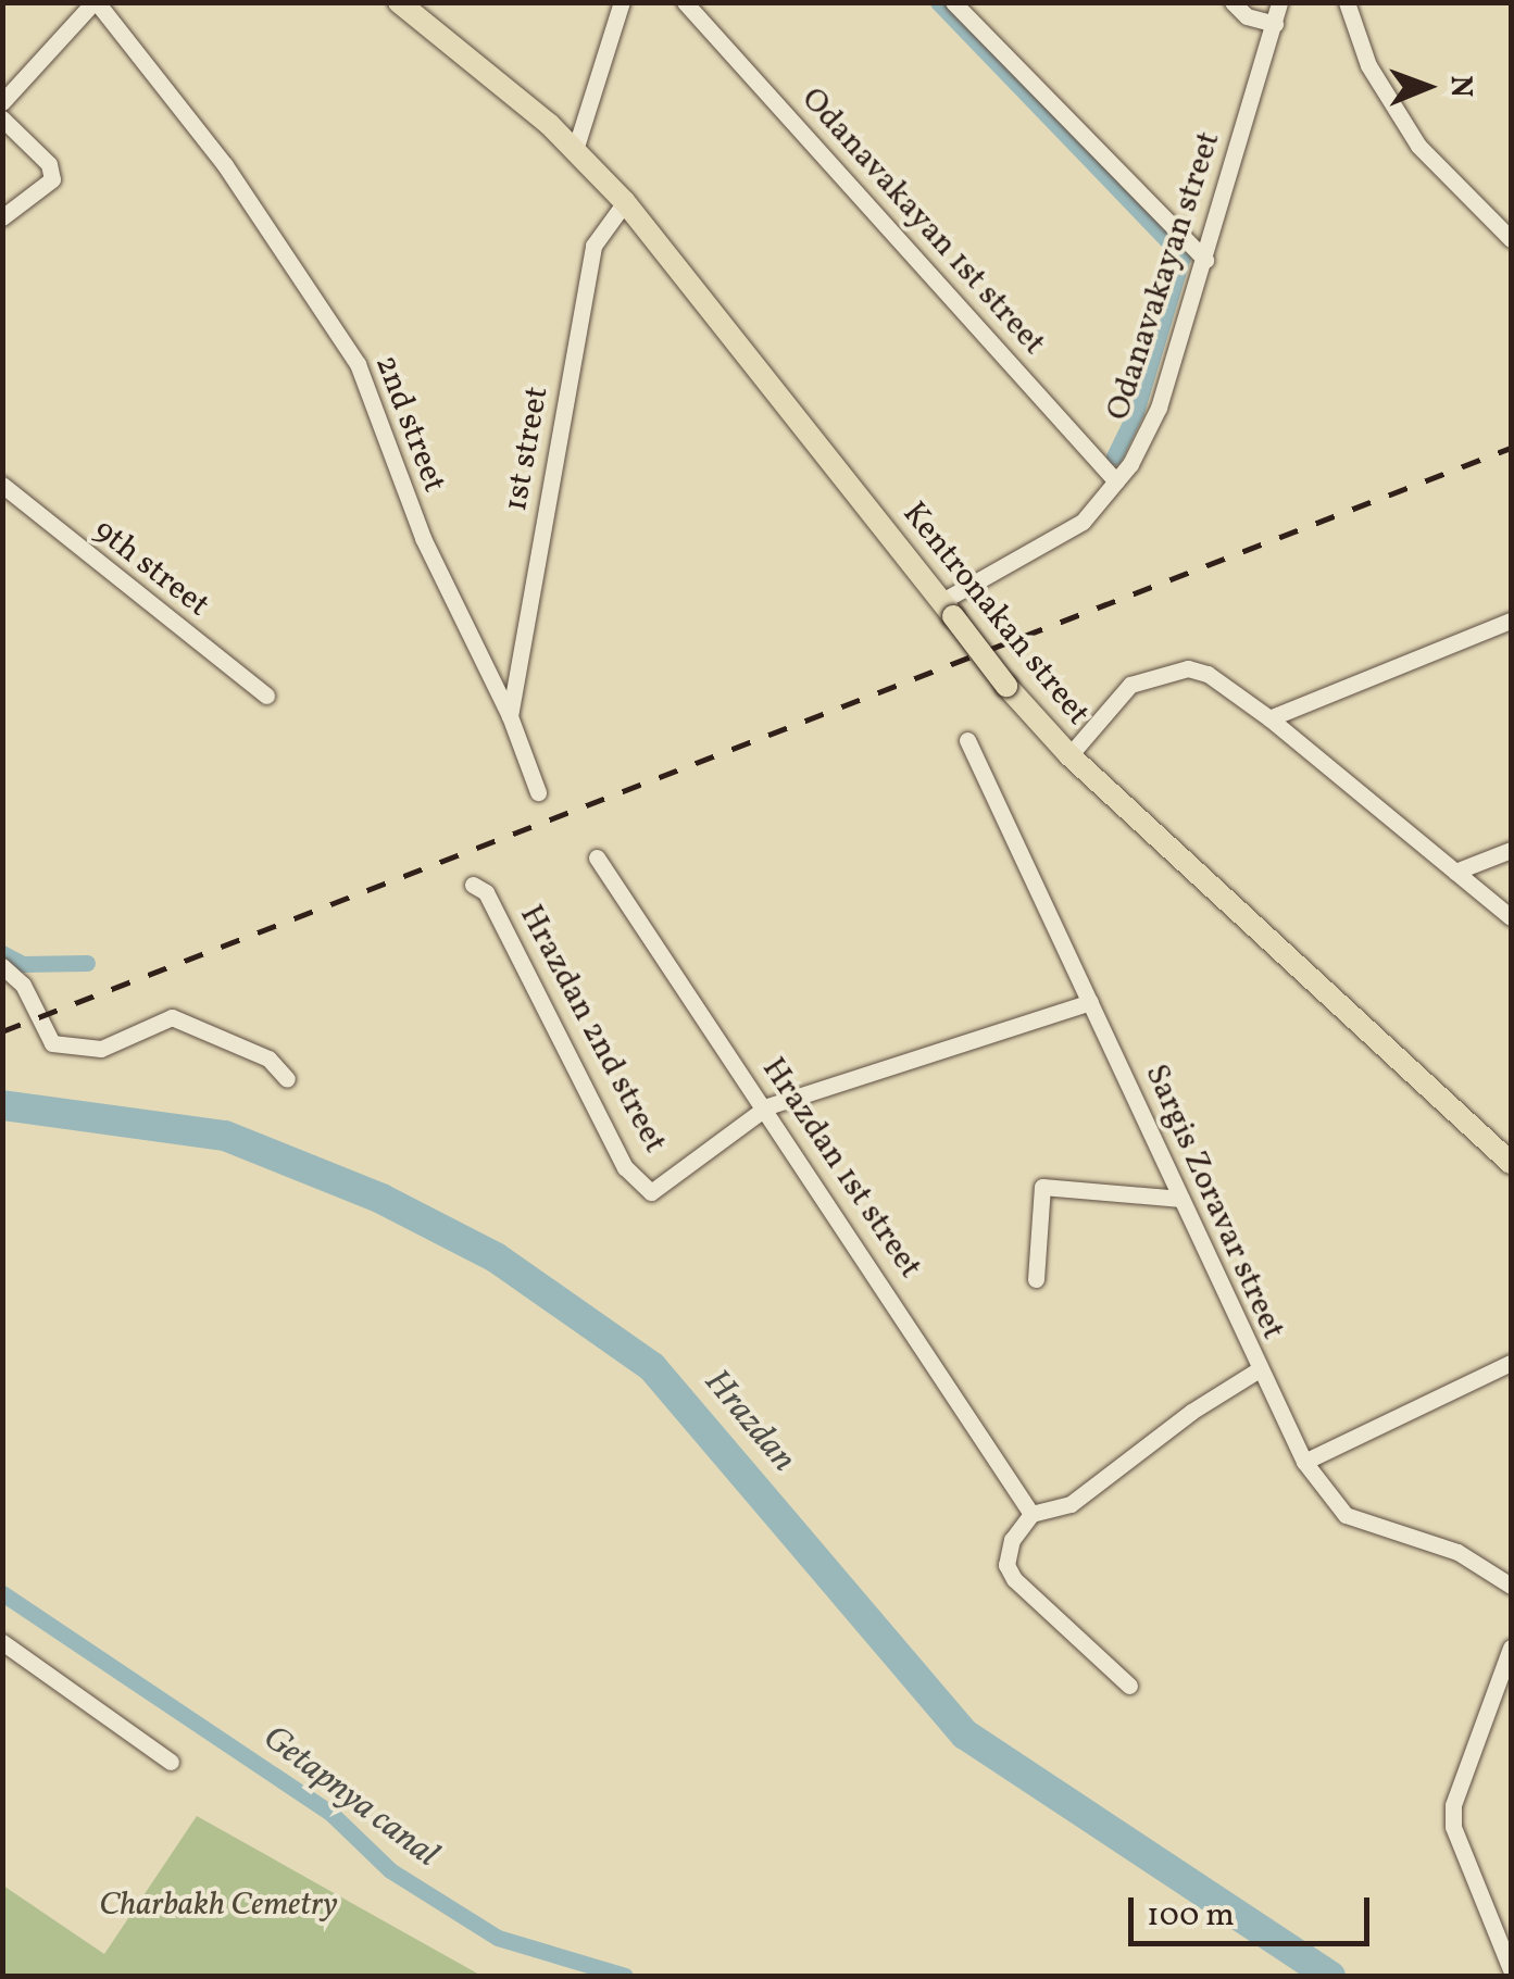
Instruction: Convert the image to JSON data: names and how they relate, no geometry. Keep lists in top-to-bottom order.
{
  "streets": {
    "main road": ["Kentronakan street"],
    "street": [
      "Odanavakayan 1st street",
      "Odanavakayan street",
      "2nd street",
      "1st street",
      "9th street",
      "Hrazdan 2nd street",
      "Hrazdan 1st street",
      "Sargis Zoravar street"
    ]
  },
  "crossings": [
    ["Odanavakayan 1st street", "Odanavakayan street"],
    ["Odanavakayan street", "Kentronakan street"],
    ["2nd street", "1st street"],
    ["1st street", "Kentronakan street"],
    ["Hrazdan 2nd street", "Hrazdan 1st street"]
  ],
  "water": ["Hrazdan", "Getapnya canal"],
  "parks": ["Charbakh Cemetry"],
  "scale_bar": "100 m",
  "north": "right"
}
